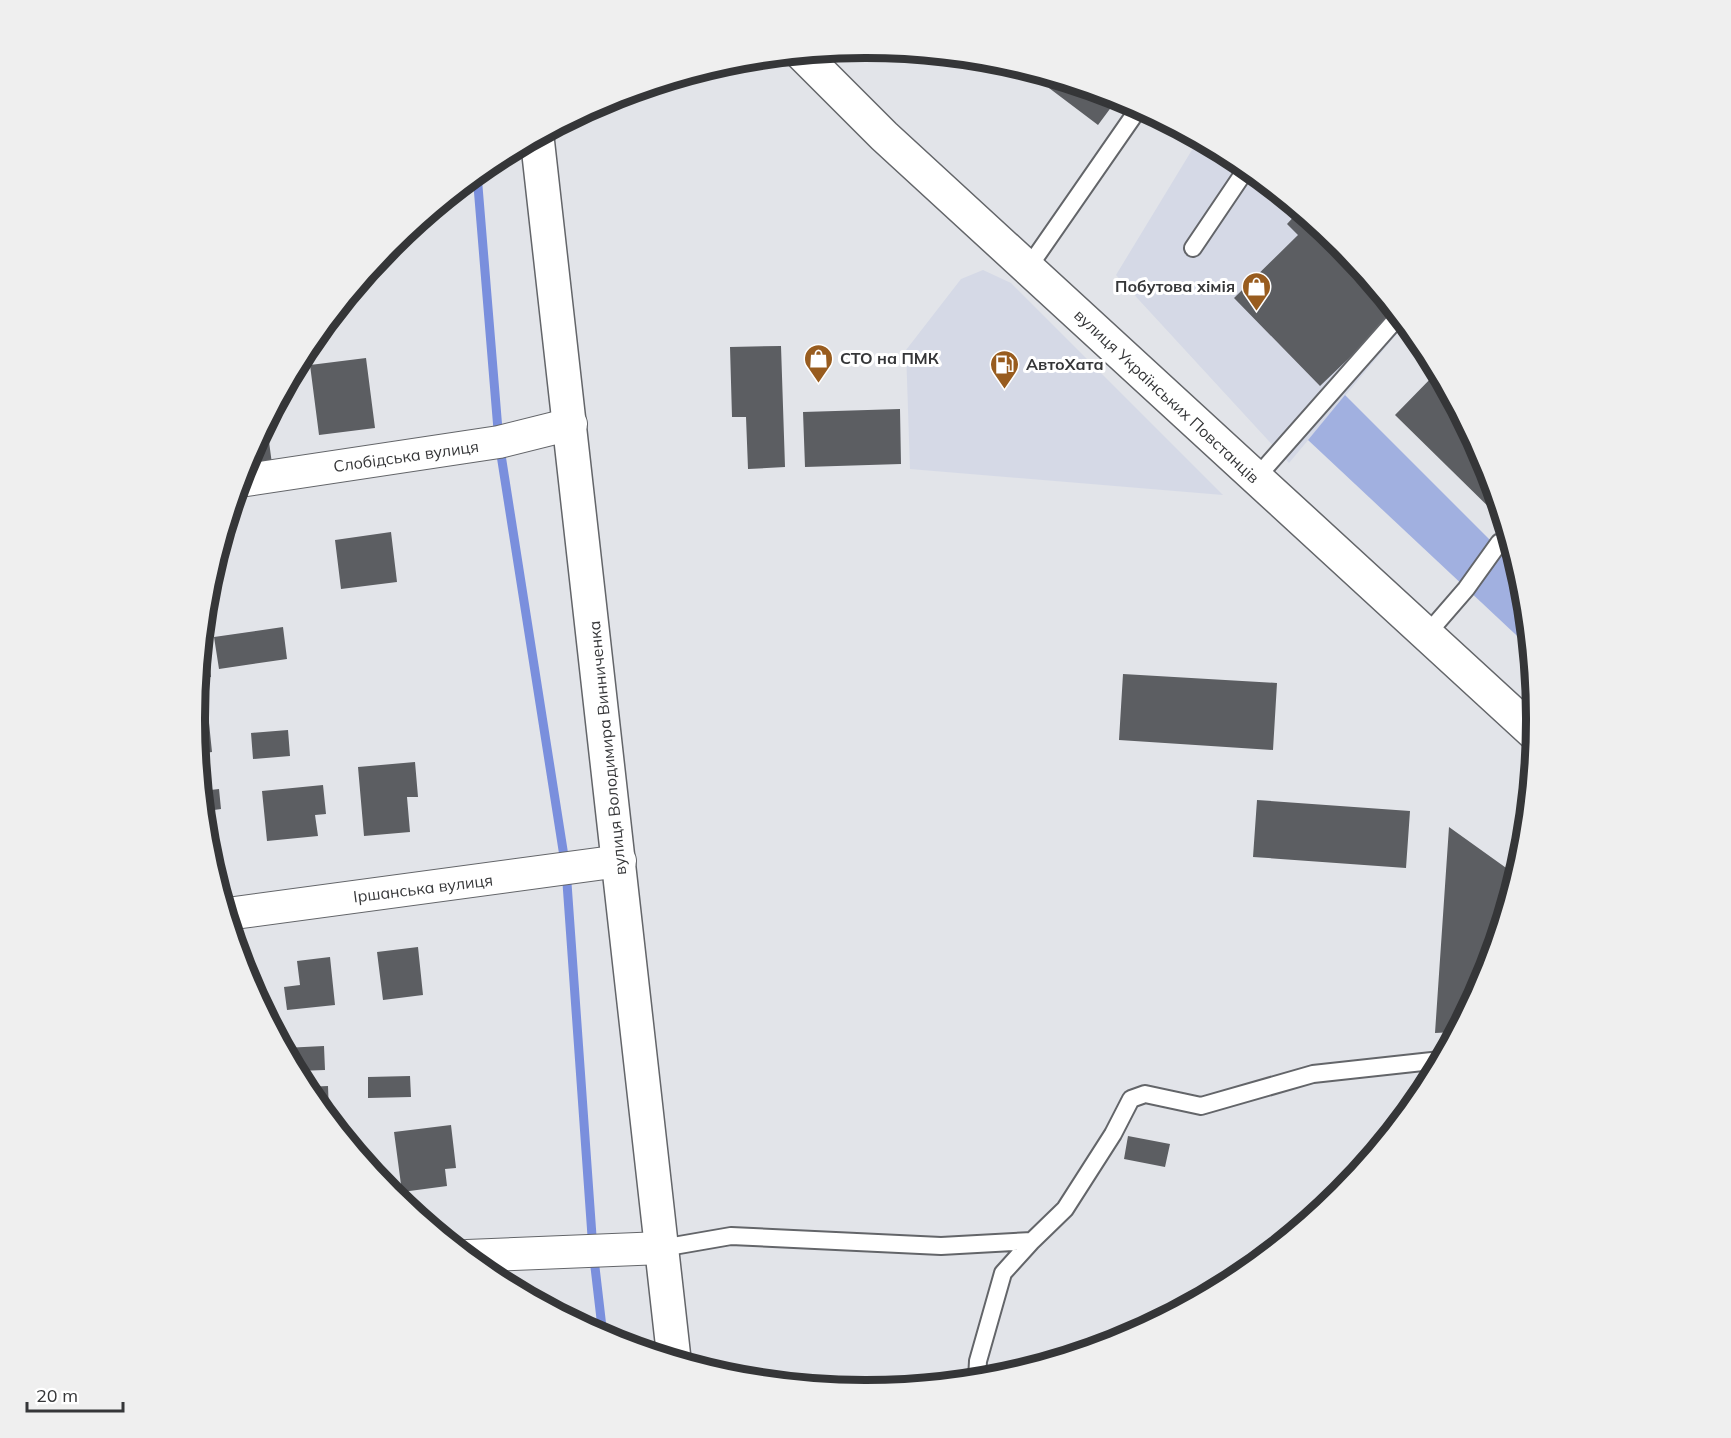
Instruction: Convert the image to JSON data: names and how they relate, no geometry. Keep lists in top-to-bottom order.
{
  "streets": {
    "main road": ["вулиця Українських Повстанців", "вулиця Володимира Винниченка"],
    "street": ["Слобідська вулиця", "Іршанська вулиця"]
  },
  "crossings": [
    ["Слобідська вулиця", "вулиця Володимира Винниченка"],
    ["вулиця Володимира Винниченка", "Іршанська вулиця"]
  ],
  "places": {
    "shop": ["Побутова хімія", "СТО на ПМК"],
    "fuel station": ["АвтоХата"]
  },
  "scale_bar": "20 m"
}
